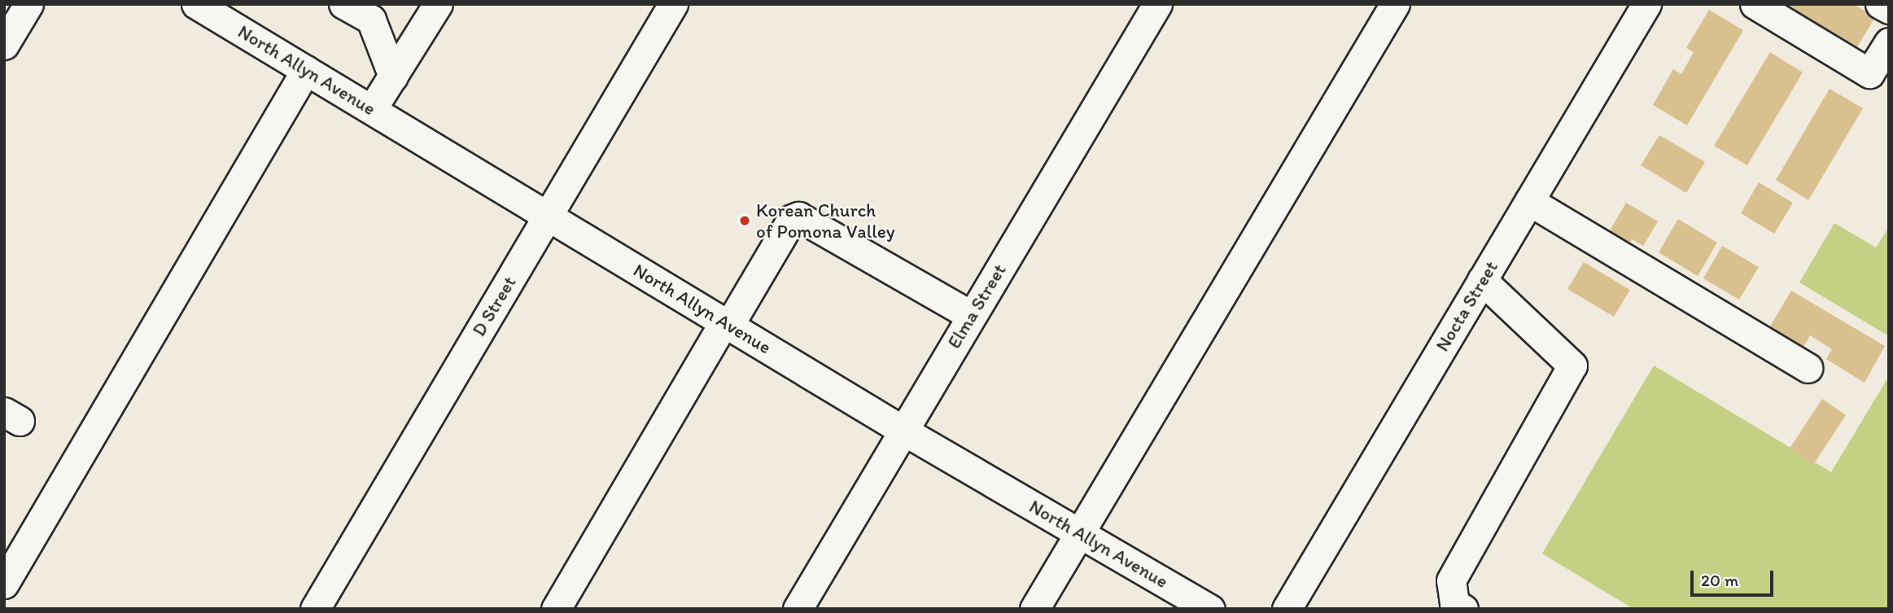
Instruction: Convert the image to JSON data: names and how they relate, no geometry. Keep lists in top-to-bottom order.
{
  "streets": {
    "street": [
      "North Allyn Avenue",
      "D Street",
      "Elma Street",
      "Nocta Street"
    ]
  },
  "crossings": [
    ["North Allyn Avenue", "D Street"],
    ["North Allyn Avenue", "Elma Street"]
  ],
  "places": ["Korean Church of Pomona Valley"],
  "scale_bar": "20 m"
}
